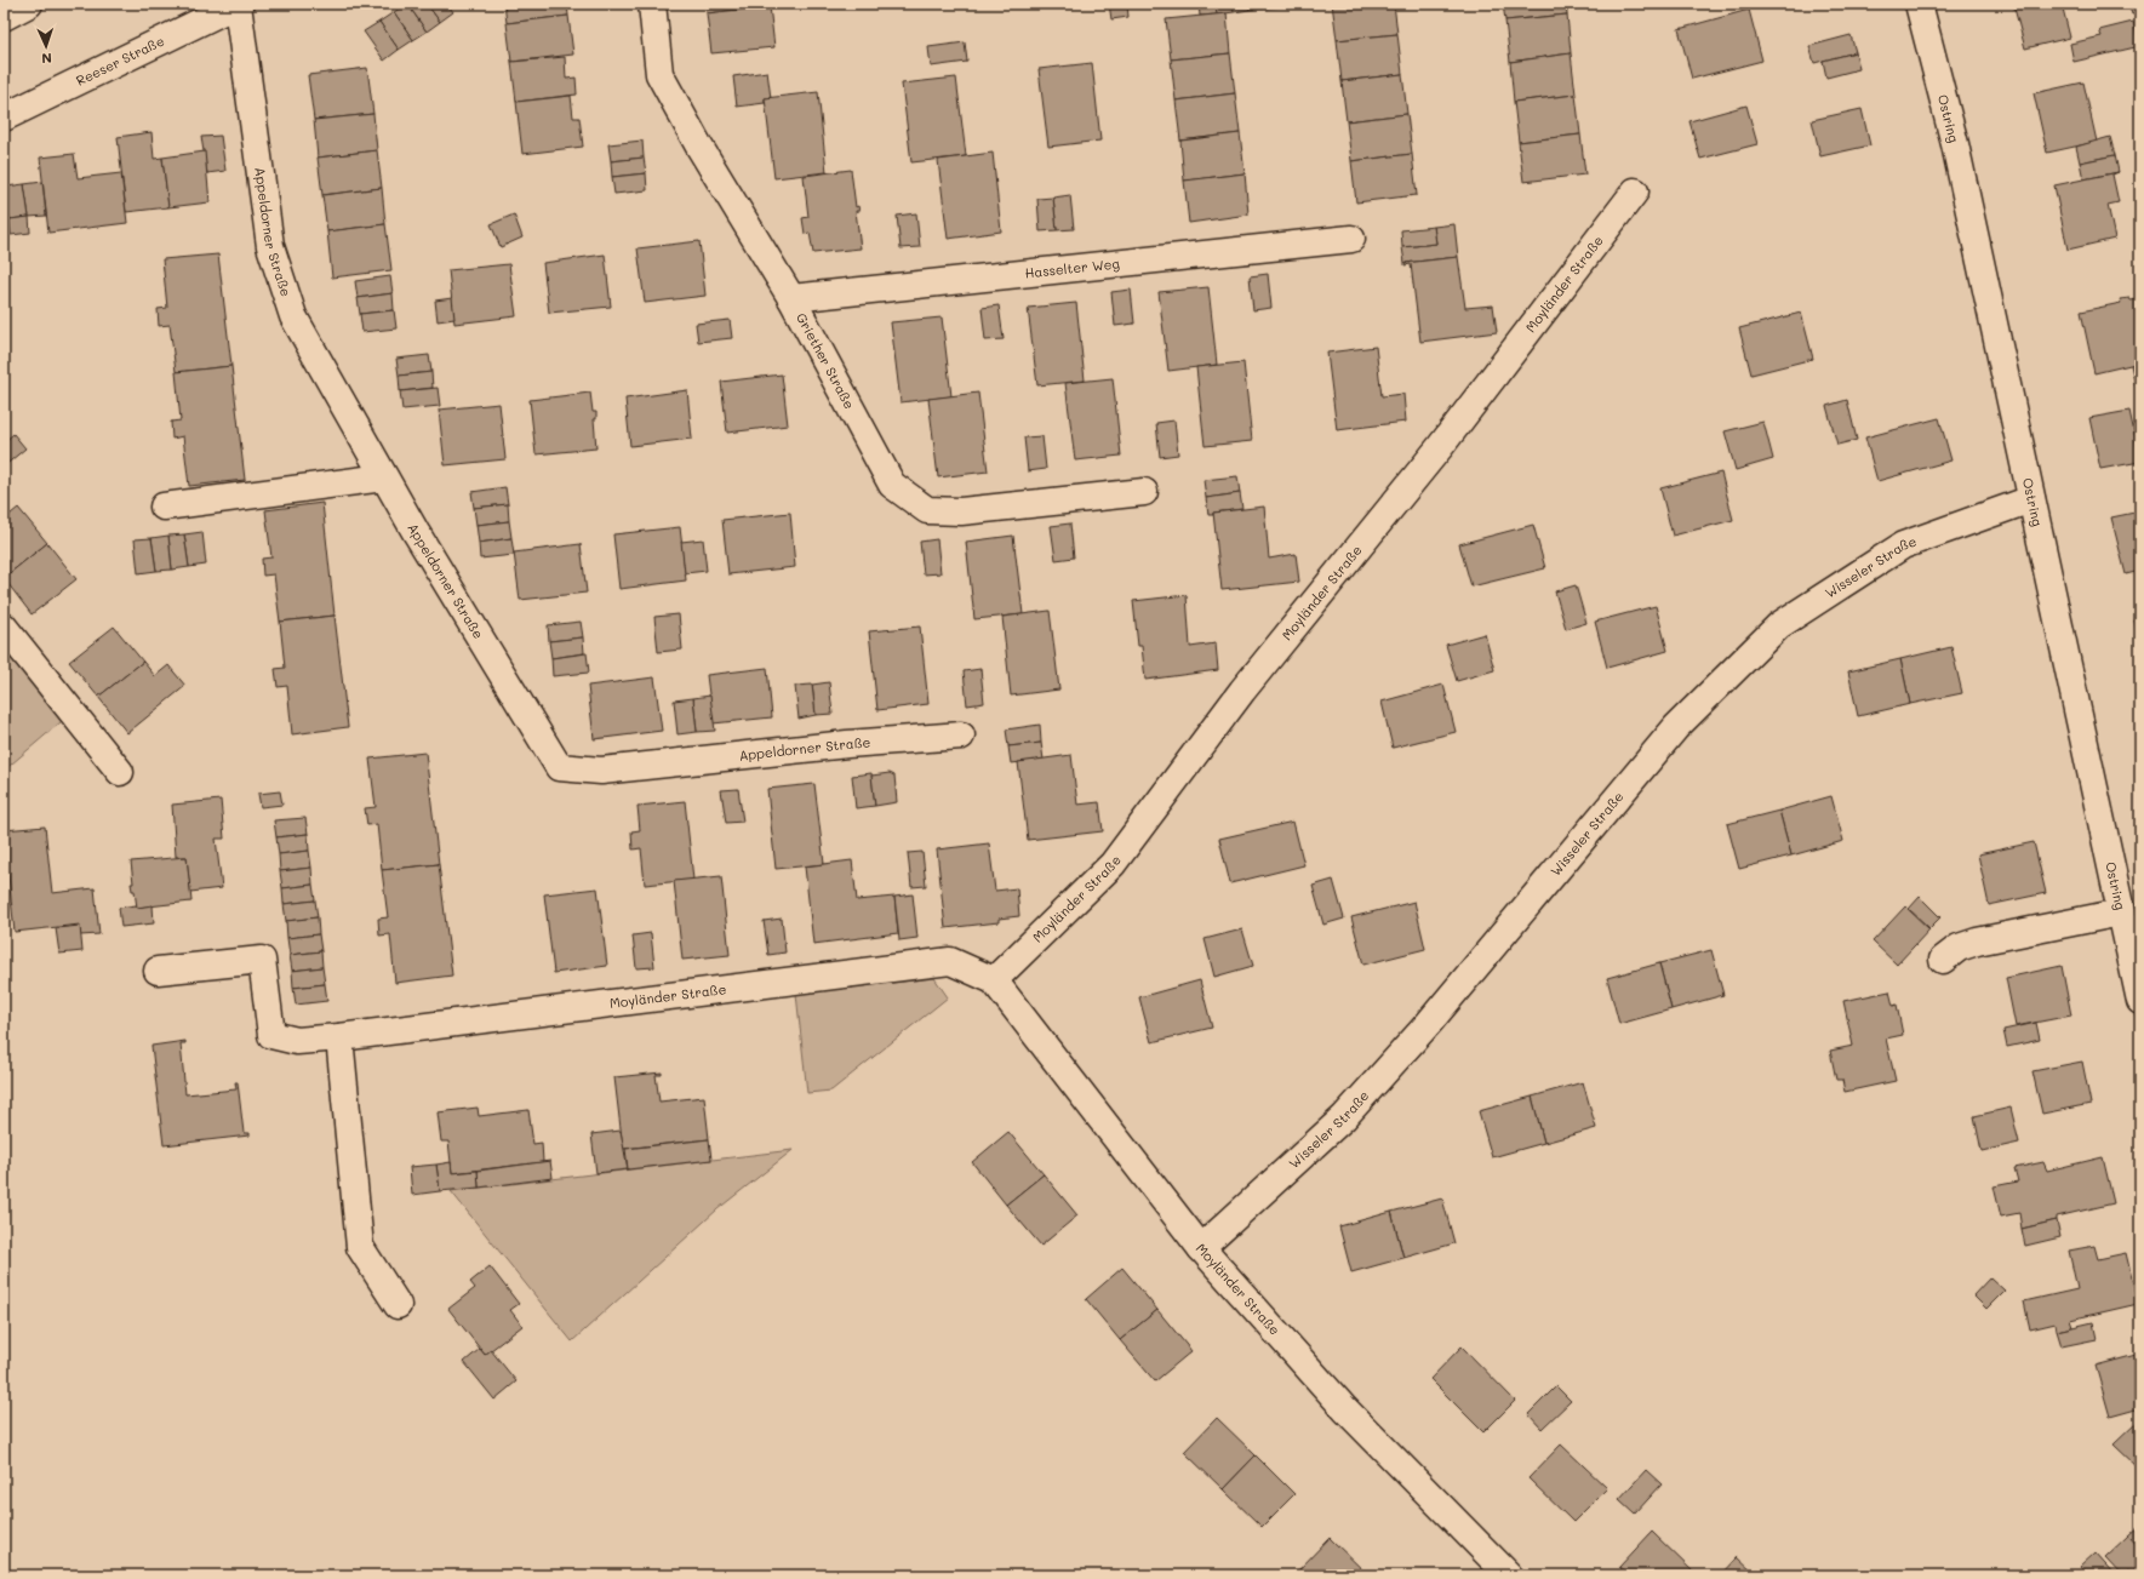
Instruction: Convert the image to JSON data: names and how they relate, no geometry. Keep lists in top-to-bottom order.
{
  "streets": {
    "street": [
      "Reeser Straße",
      "Ostring",
      "Appeldorner Straße",
      "Hasselter Weg",
      "Moyländer Straße",
      "Griether Straße",
      "Wisseler Straße"
    ]
  },
  "crossings": [
    ["Reeser Straße", "Appeldorner Straße"],
    ["Ostring", "Wisseler Straße"],
    ["Hasselter Weg", "Griether Straße"],
    ["Moyländer Straße", "Wisseler Straße"]
  ],
  "north": "bottom"
}
